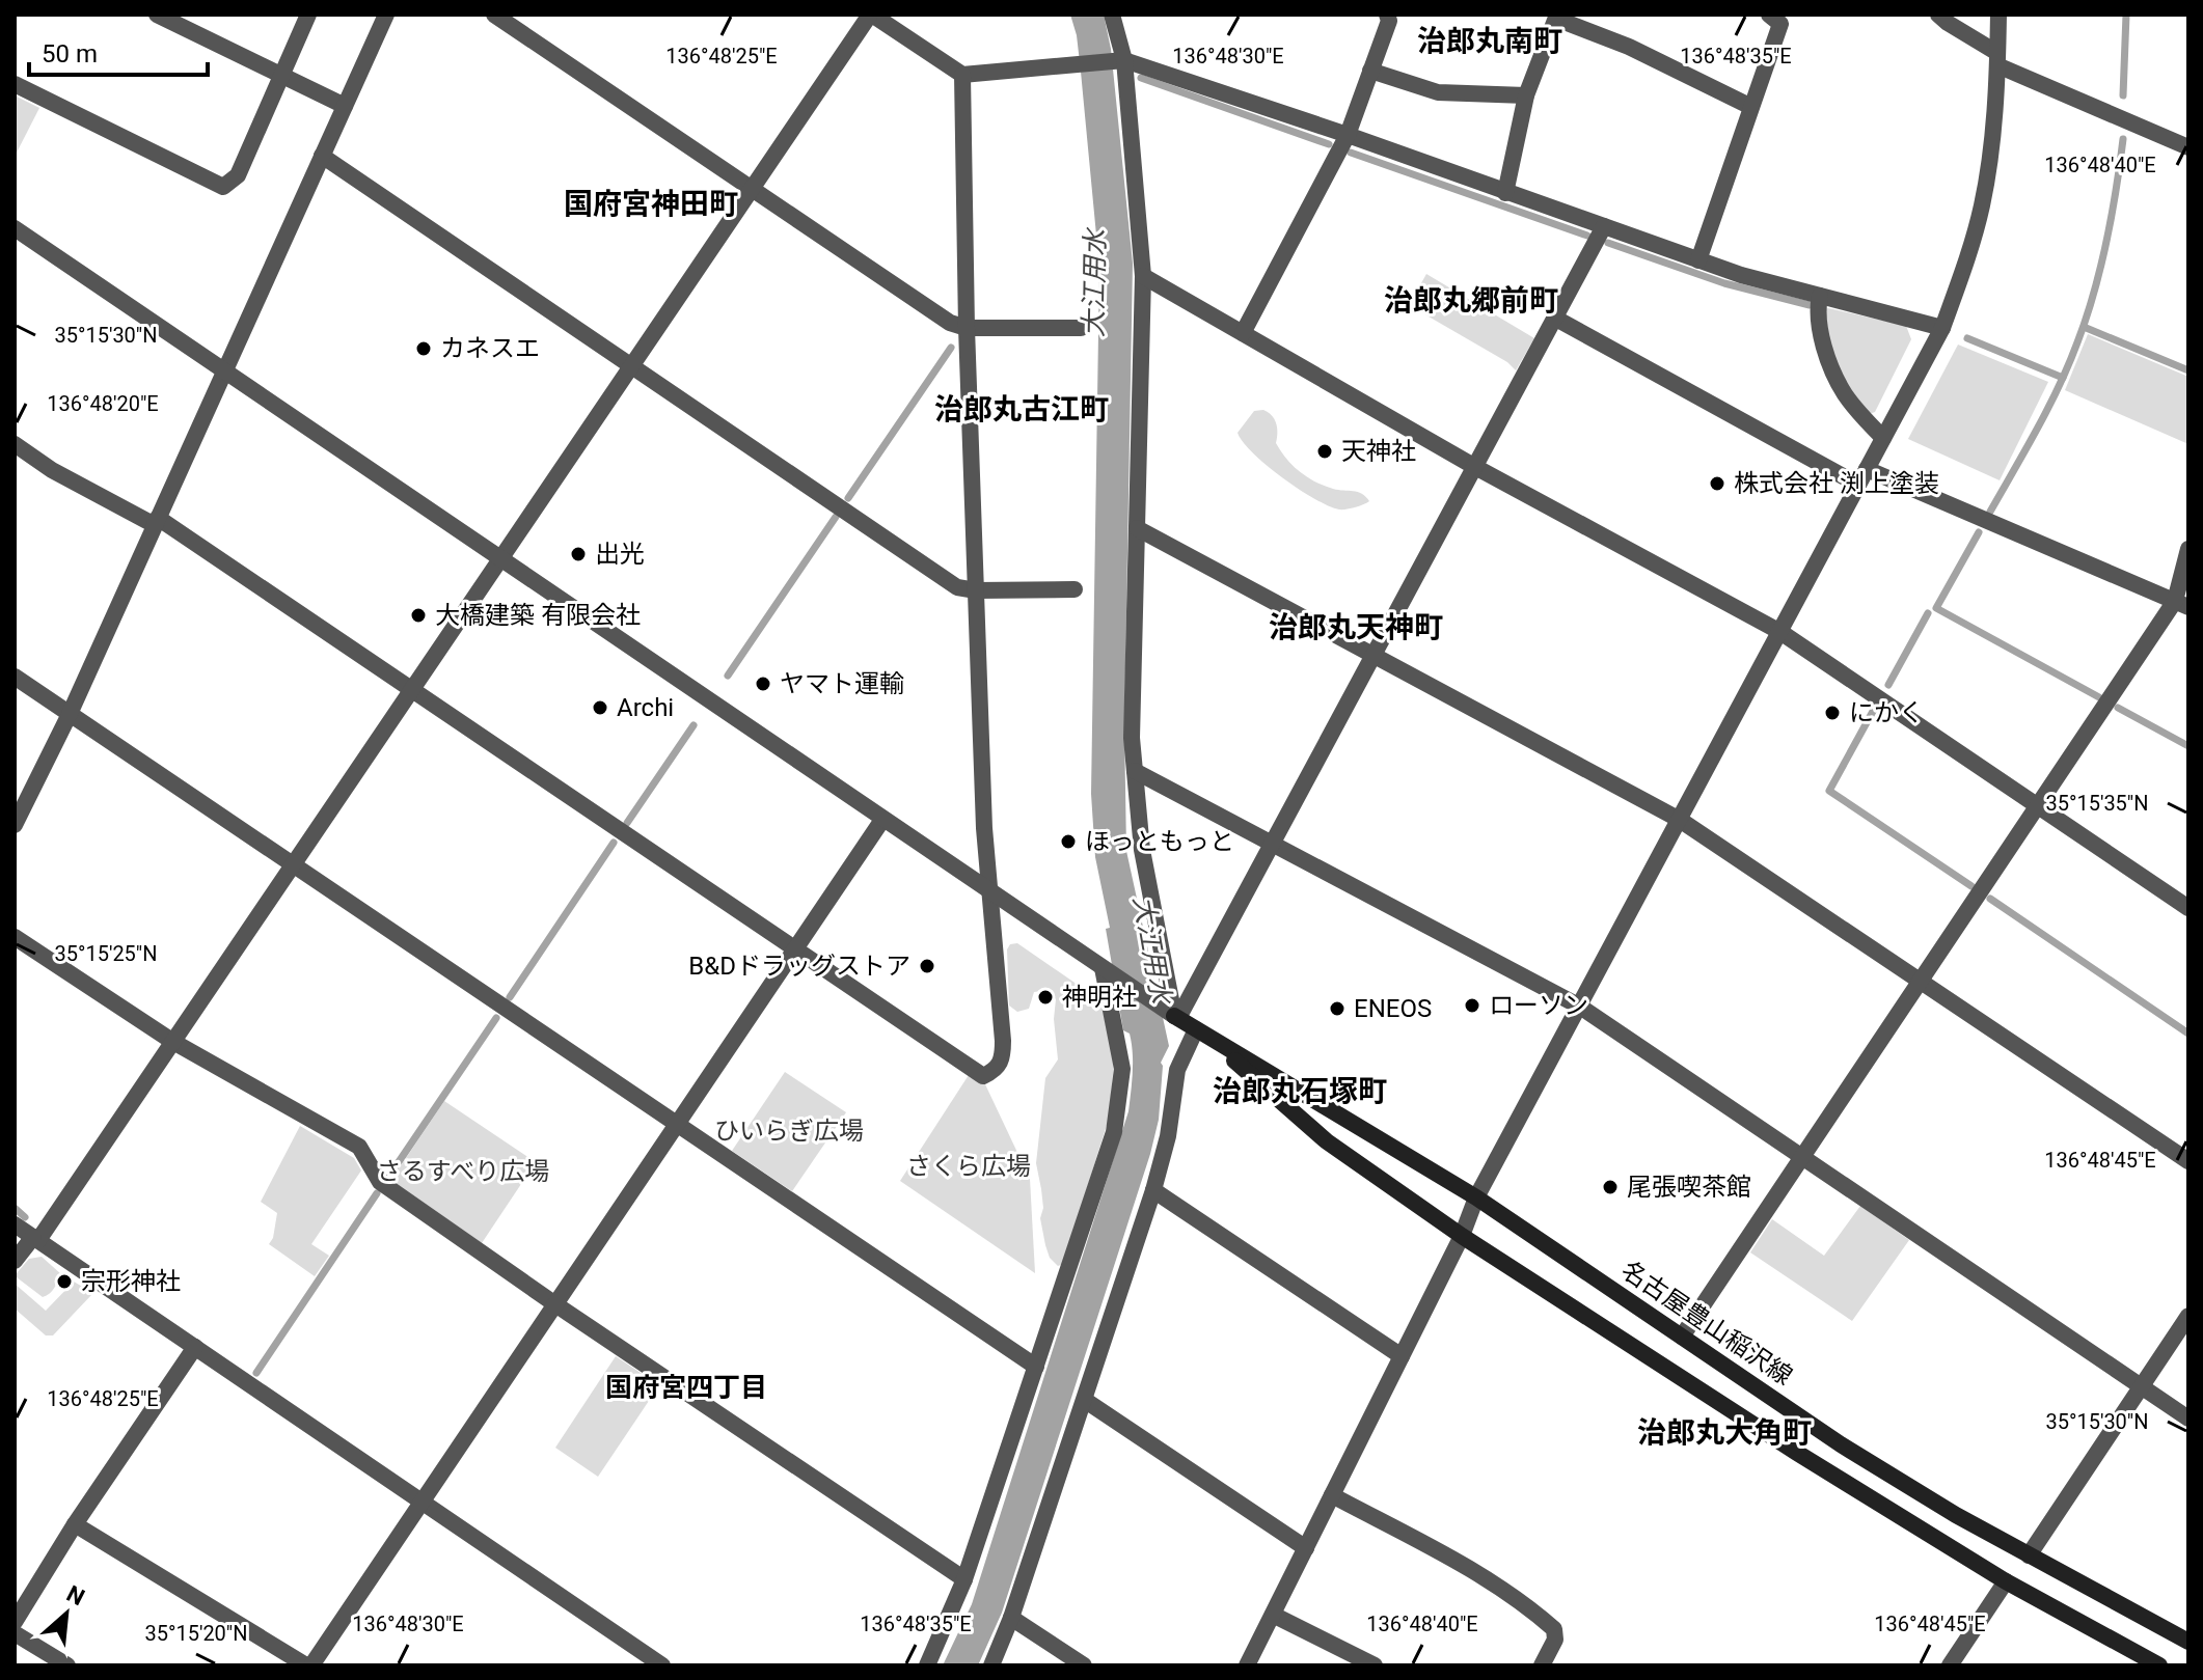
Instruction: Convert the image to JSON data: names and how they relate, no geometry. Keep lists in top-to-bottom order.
{
  "streets": {
    "main road": ["名古屋豊山稲沢線"]
  },
  "districts": [
    "治郎丸南町",
    "国府宮神田町",
    "治郎丸郷前町",
    "治郎丸古江町",
    "治郎丸天神町",
    "治郎丸石塚町",
    "国府宮四丁目",
    "治郎丸大角町"
  ],
  "water": ["大江用水"],
  "parks": ["ひいらぎ広場", "さくら広場", "さるすべり広場"],
  "places": [
    "カネスエ",
    "天神社",
    "株式会社 渕上塗装",
    "出光",
    "大橋建築 有限会社",
    "ヤマト運輸",
    "Archi",
    "にかく",
    "ほっともっと",
    "B&Dドラッグストア",
    "神明社",
    "ローソン",
    "ENEOS",
    "尾張喫茶館",
    "宗形神社"
  ],
  "scale_bar": "50 m",
  "north": "top right",
  "coordinates": [
    "136°48'25\"E",
    "136°48'30\"E",
    "136°48'35\"E",
    "136°48'40\"E",
    "35°15'30\"N",
    "136°48'20\"E",
    "35°15'35\"N",
    "35°15'25\"N",
    "136°48'45\"E",
    "35°15'20\"N"
  ]
}
